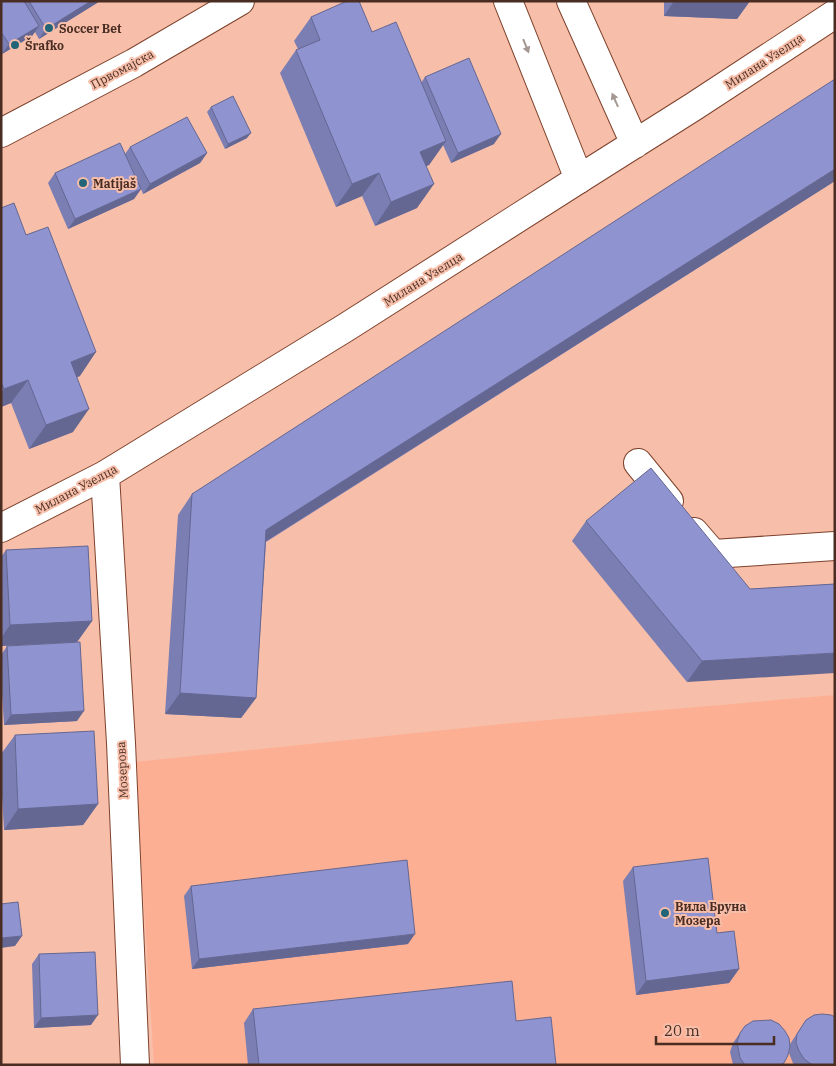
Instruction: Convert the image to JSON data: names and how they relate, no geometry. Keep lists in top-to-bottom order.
{
  "streets": {
    "street": ["Милана Узелца", "Првомајска", "Мозерова"]
  },
  "crossings": [
    ["Милана Узелца", "Мозерова"]
  ],
  "places": [
    "Soccer Bet",
    "Šrafko",
    "Matijaš",
    "Вила Бруна Мозера"
  ],
  "scale_bar": "20 m"
}
